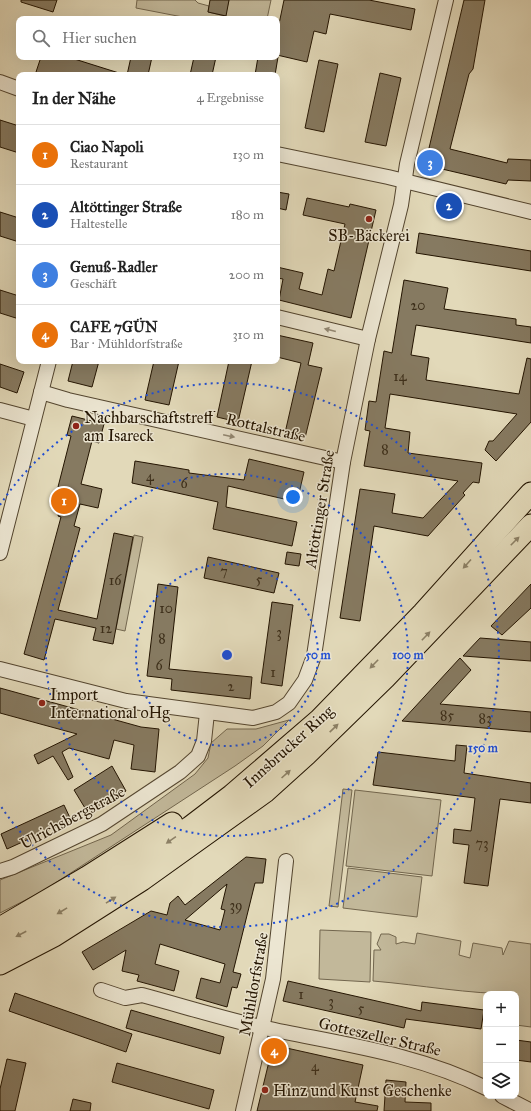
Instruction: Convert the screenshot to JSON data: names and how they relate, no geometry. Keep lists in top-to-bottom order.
{
  "streets": {
    "highway": ["Innsbrucker Ring"],
    "street": [
      "Rottalstraße",
      "Altöttinger Straße",
      "Ulrichsbergstraße",
      "Mühldorfstraße",
      "Gotteszeller Straße"
    ]
  },
  "crossings": [
    ["Rottalstraße", "Altöttinger Straße"],
    ["Altöttinger Straße", "Ulrichsbergstraße"],
    ["Mühldorfstraße", "Gotteszeller Straße"]
  ],
  "one_way": ["Rottalstraße"],
  "places": [
    "SB-Bäckerei",
    "Nachbarschaftstreff am Isareck",
    "Import International oHg",
    "Hinz und Kunst Geschenke"
  ],
  "house_numbers": [
    "20",
    "14",
    "8",
    "4",
    "6",
    "7",
    "5",
    "16",
    "10",
    "12",
    "3",
    "8",
    "6",
    "1",
    "2",
    "85",
    "83",
    "73",
    "39",
    "1",
    "3",
    "5",
    "4"
  ],
  "page": {
    "search": "Hier suchen",
    "heading": ["In der Nähe", "4 Ergebnisse"],
    "list": [
      {
        "mark": "1",
        "name": "Ciao Napoli",
        "note": "Restaurant",
        "value": "130 m"
      },
      {
        "mark": "2",
        "name": "Altöttinger Straße",
        "note": "Haltestelle",
        "value": "180 m"
      },
      {
        "mark": "3",
        "name": "Genuß-Radler",
        "note": "Geschäft",
        "value": "200 m"
      },
      {
        "mark": "4",
        "name": "CAFE 7GÜN",
        "note": "Bar · Mühldorfstraße",
        "value": "310 m"
      }
    ],
    "pins": [
      "3",
      "2",
      "1",
      "4"
    ],
    "map_buttons": ["+", "−"]
  },
  "rings": ["50 m", "100 m", "150 m"]
}
